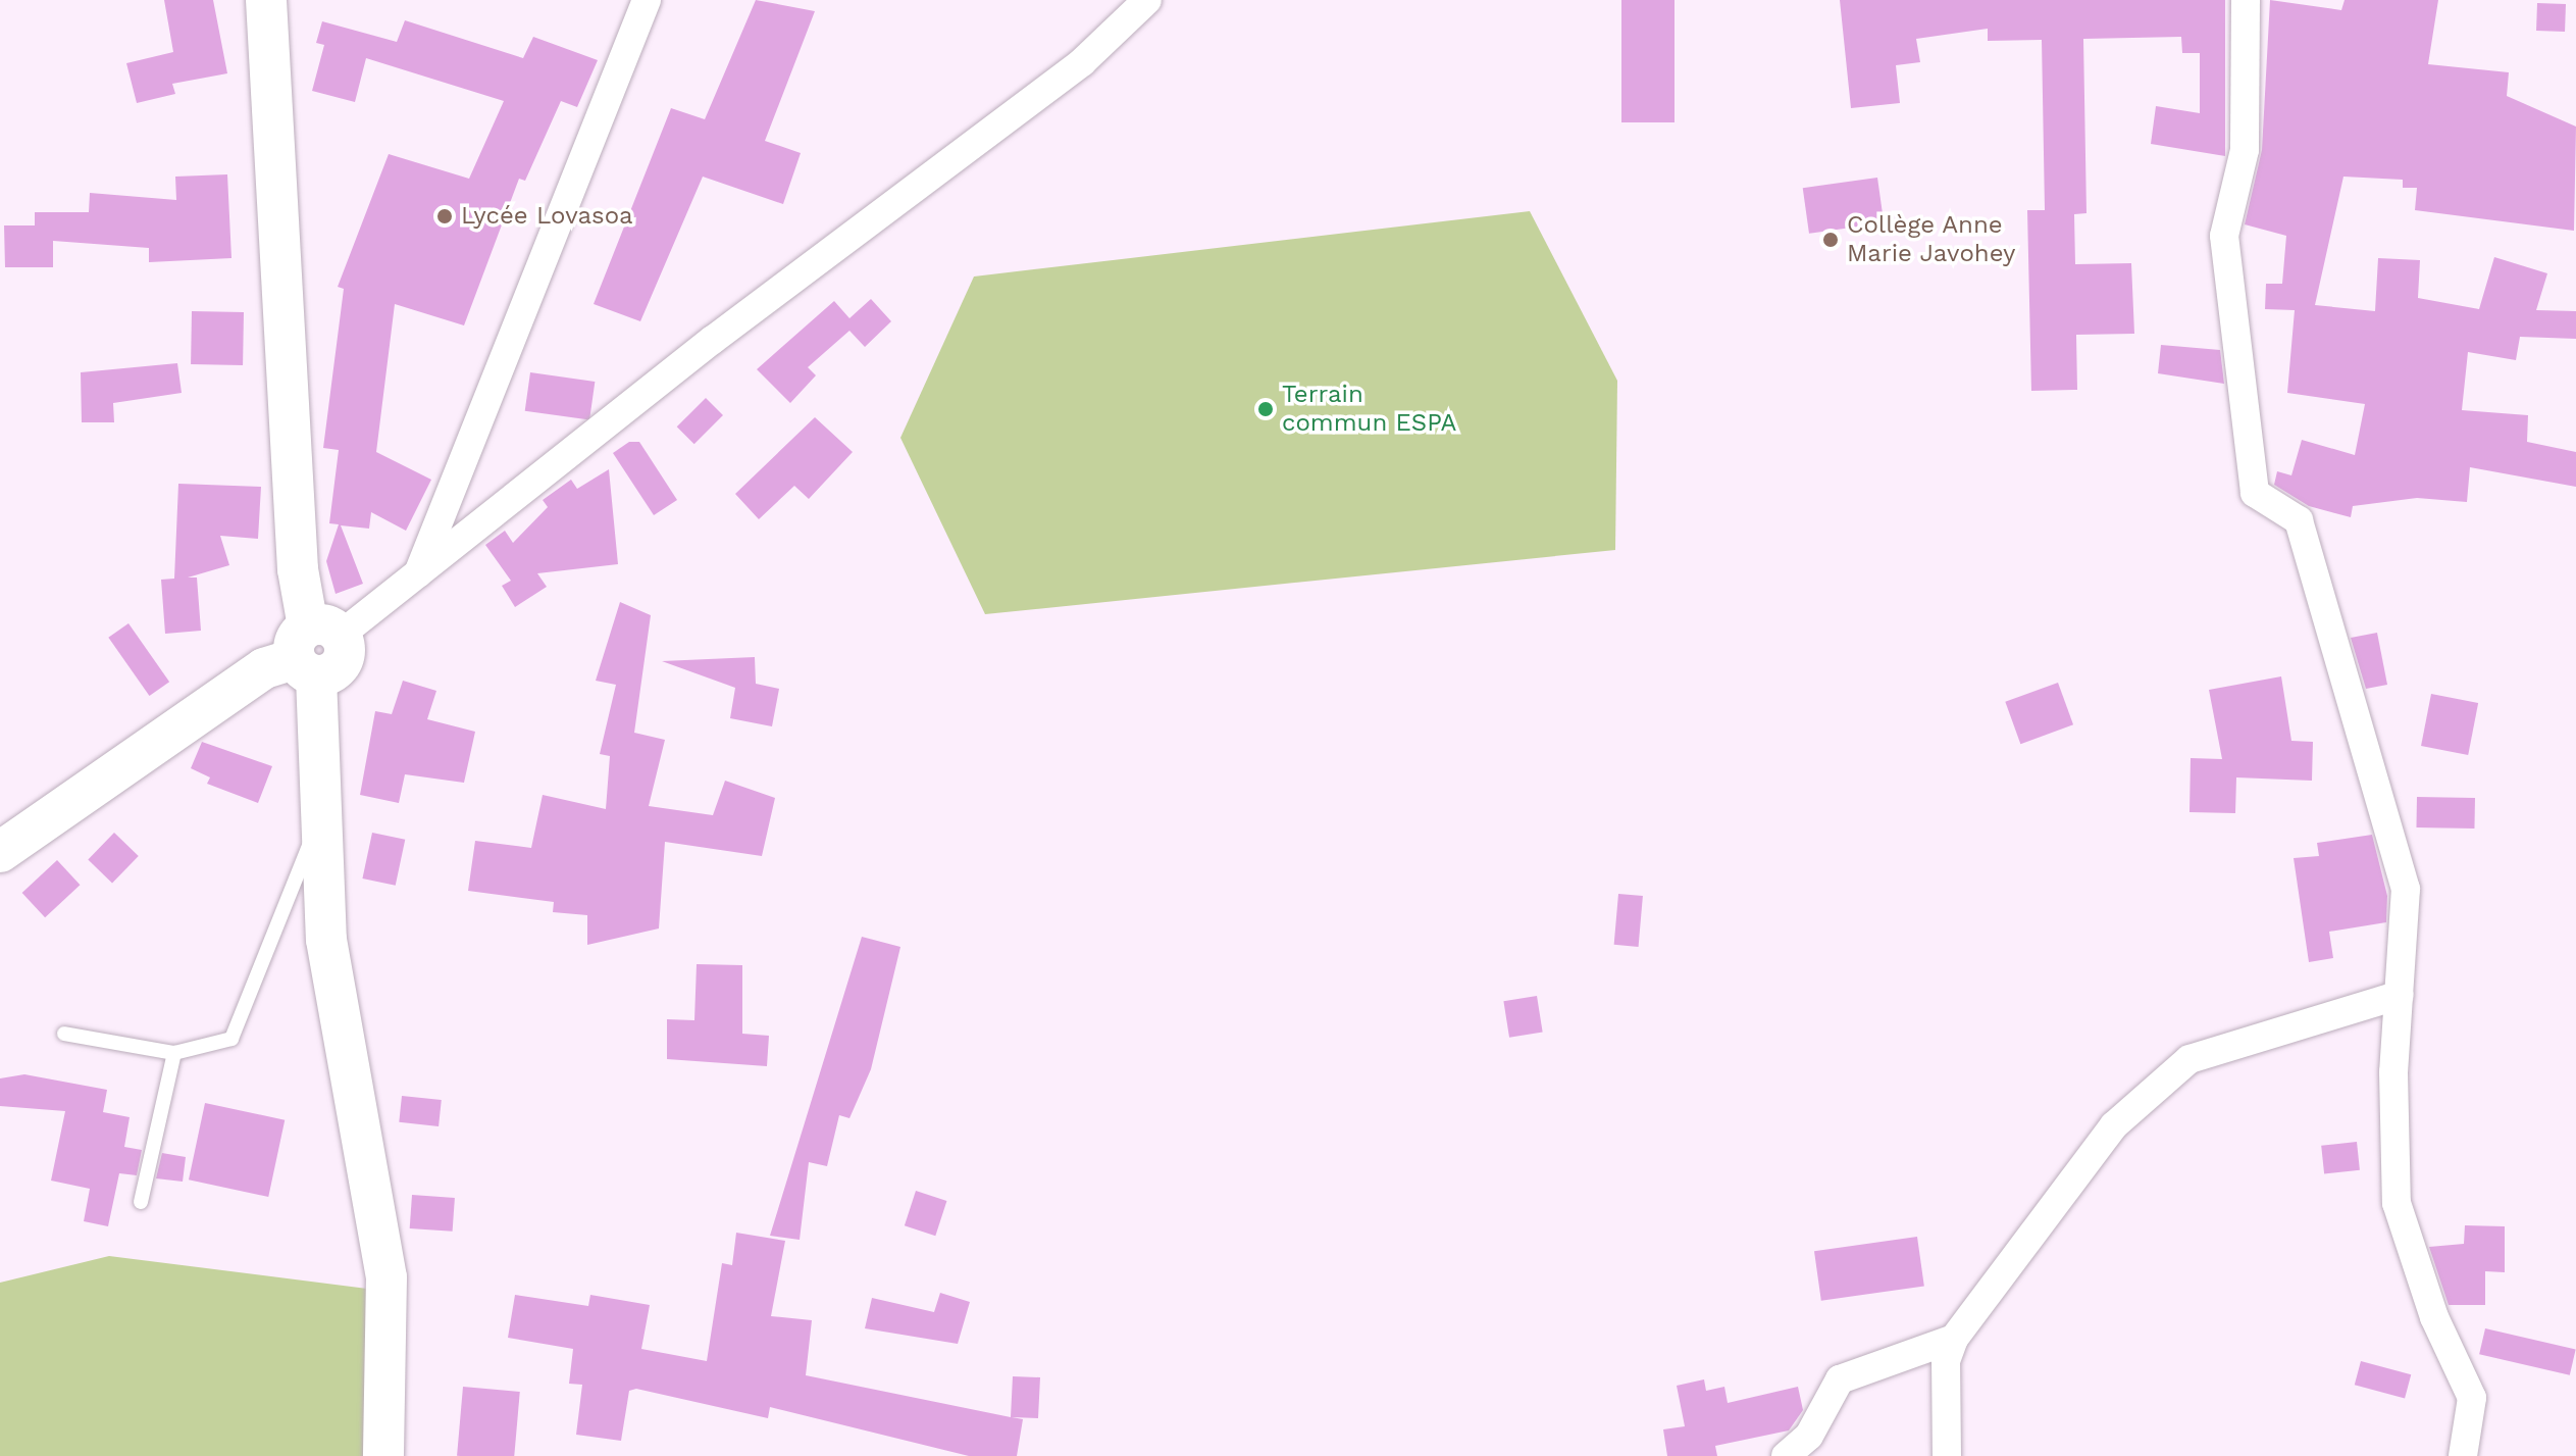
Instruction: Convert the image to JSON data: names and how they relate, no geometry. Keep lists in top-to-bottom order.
{
  "places": ["Lycée Lovasoa", "Collège Anne Marie Javohey", "Terrain commun ESPA"]
}
